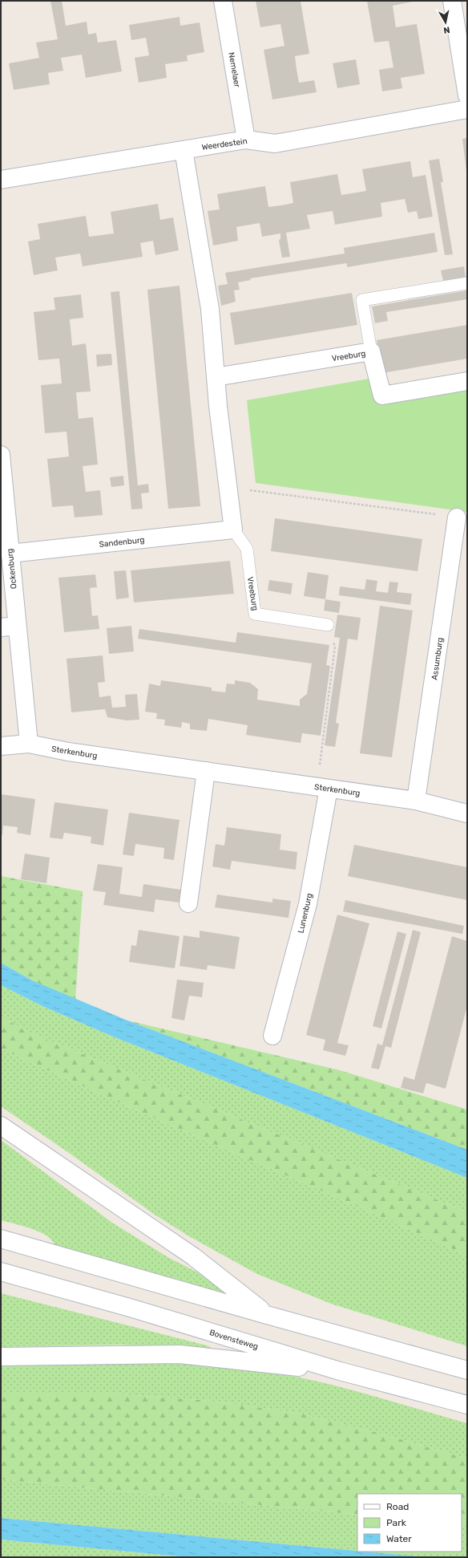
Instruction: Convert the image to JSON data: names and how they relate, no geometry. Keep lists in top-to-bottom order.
{
  "streets": {
    "street": [
      "Nemelaer",
      "Weerdestein",
      "Vreeburg",
      "Sandenburg",
      "Ockenburg",
      "Assumburg",
      "Sterkenburg",
      "Lunenburg",
      "Bovensteweg"
    ]
  },
  "crossings": [
    ["Nemelaer", "Weerdestein"],
    ["Weerdestein", "Vreeburg"],
    ["Vreeburg", "Sandenburg"],
    ["Sandenburg", "Ockenburg"],
    ["Ockenburg", "Sterkenburg"],
    ["Assumburg", "Sterkenburg"],
    ["Sterkenburg", "Lunenburg"]
  ],
  "legend": ["Road", "Park", "Water"],
  "north": "bottom"
}
